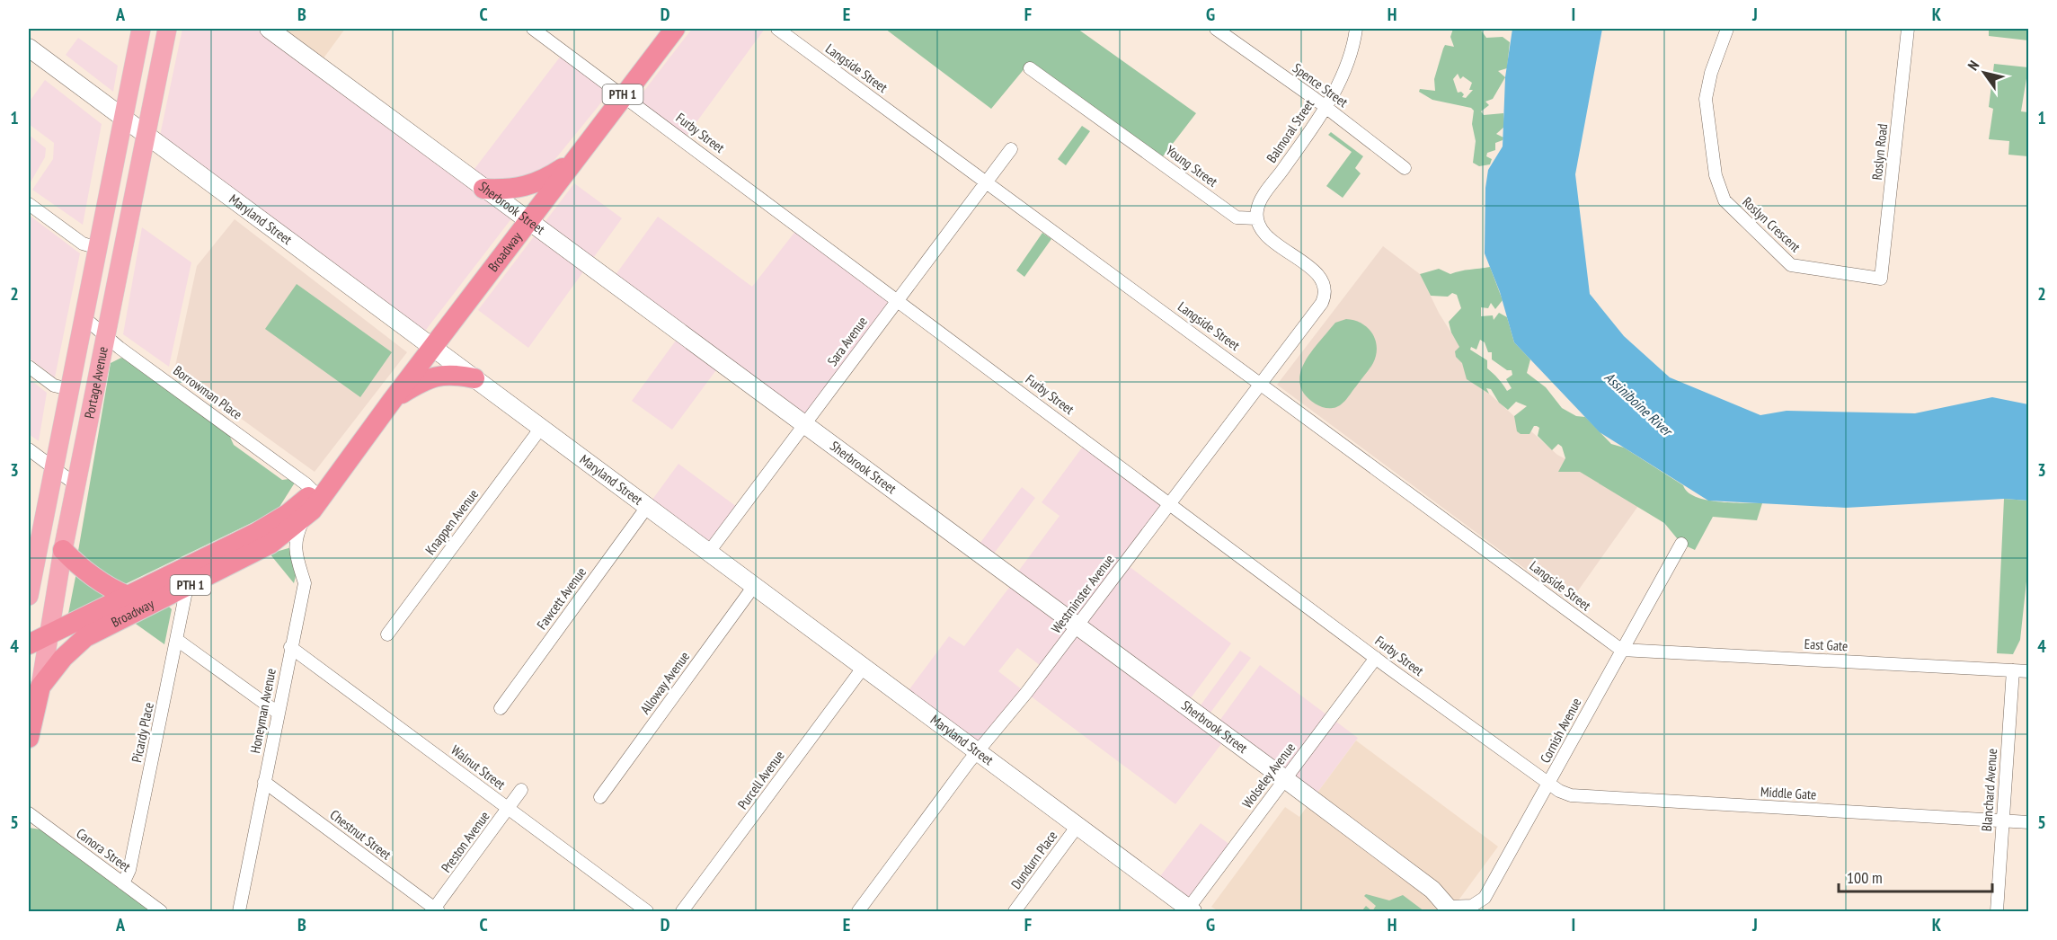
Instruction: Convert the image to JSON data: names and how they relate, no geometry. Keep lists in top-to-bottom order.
{
  "streets": {
    "highway": ["PTH 1", "Broadway", "Portage Avenue"],
    "main road": ["Sherbrook Street", "Maryland Street"],
    "street": [
      "Langside Street",
      "Spence Street",
      "Balmoral Street",
      "Furby Street",
      "Roslyn Road",
      "Young Street",
      "Roslyn Crescent",
      "Sara Avenue",
      "Borrowman Place",
      "Knappen Avenue",
      "Westminster Avenue",
      "Fawcett Avenue",
      "East Gate",
      "Alloway Avenue",
      "Honeyman Avenue",
      "Cornish Avenue",
      "Picardy Place",
      "Walnut Street",
      "Wolseley Avenue",
      "Purcell Avenue",
      "Blanchard Avenue",
      "Middle Gate",
      "Chestnut Street",
      "Preston Avenue",
      "Canora Street",
      "Dundurn Place"
    ]
  },
  "crossings": [
    ["Langside Street", "Sara Avenue"],
    ["Langside Street", "Westminster Avenue"],
    ["Langside Street", "East Gate"],
    ["Langside Street", "Cornish Avenue"],
    ["Spence Street", "Balmoral Street"],
    ["Balmoral Street", "Young Street"],
    ["Balmoral Street", "Westminster Avenue"],
    ["Furby Street", "Broadway"],
    ["Furby Street", "Sara Avenue"],
    ["Furby Street", "Westminster Avenue"],
    ["Furby Street", "Cornish Avenue"],
    ["Furby Street", "Wolseley Avenue"],
    ["Furby Street", "Middle Gate"],
    ["Roslyn Road", "Roslyn Crescent"],
    ["Young Street", "Westminster Avenue"],
    ["Sherbrook Street", "Broadway"],
    ["Sherbrook Street", "Sara Avenue"],
    ["Sherbrook Street", "Westminster Avenue"],
    ["Sherbrook Street", "Cornish Avenue"],
    ["Sherbrook Street", "Wolseley Avenue"],
    ["Maryland Street", "Broadway"],
    ["Maryland Street", "Sara Avenue"],
    ["Maryland Street", "Portage Avenue"],
    ["Maryland Street", "Knappen Avenue"],
    ["Maryland Street", "Westminster Avenue"],
    ["Maryland Street", "Fawcett Avenue"],
    ["Maryland Street", "Alloway Avenue"],
    ["Maryland Street", "Wolseley Avenue"],
    ["Maryland Street", "Purcell Avenue"],
    ["Maryland Street", "Dundurn Place"],
    ["Broadway", "Portage Avenue"],
    ["Broadway", "Borrowman Place"],
    ["Broadway", "Honeyman Avenue"],
    ["Broadway", "Picardy Place"],
    ["Portage Avenue", "Borrowman Place"],
    ["East Gate", "Cornish Avenue"],
    ["East Gate", "Blanchard Avenue"],
    ["Honeyman Avenue", "Walnut Street"],
    ["Honeyman Avenue", "Chestnut Street"],
    ["Cornish Avenue", "Middle Gate"],
    ["Picardy Place", "Canora Street"],
    ["Walnut Street", "Preston Avenue"],
    ["Blanchard Avenue", "Middle Gate"],
    ["Chestnut Street", "Preston Avenue"]
  ],
  "water": ["Assiniboine River"],
  "scale_bar": "100 m",
  "north": "top left",
  "grid": {
    "columns": [
      "A",
      "B",
      "C",
      "D",
      "E",
      "F",
      "G",
      "H",
      "I",
      "J",
      "K"
    ],
    "rows": [
      "1",
      "2",
      "3",
      "4",
      "5"
    ]
  }
}
